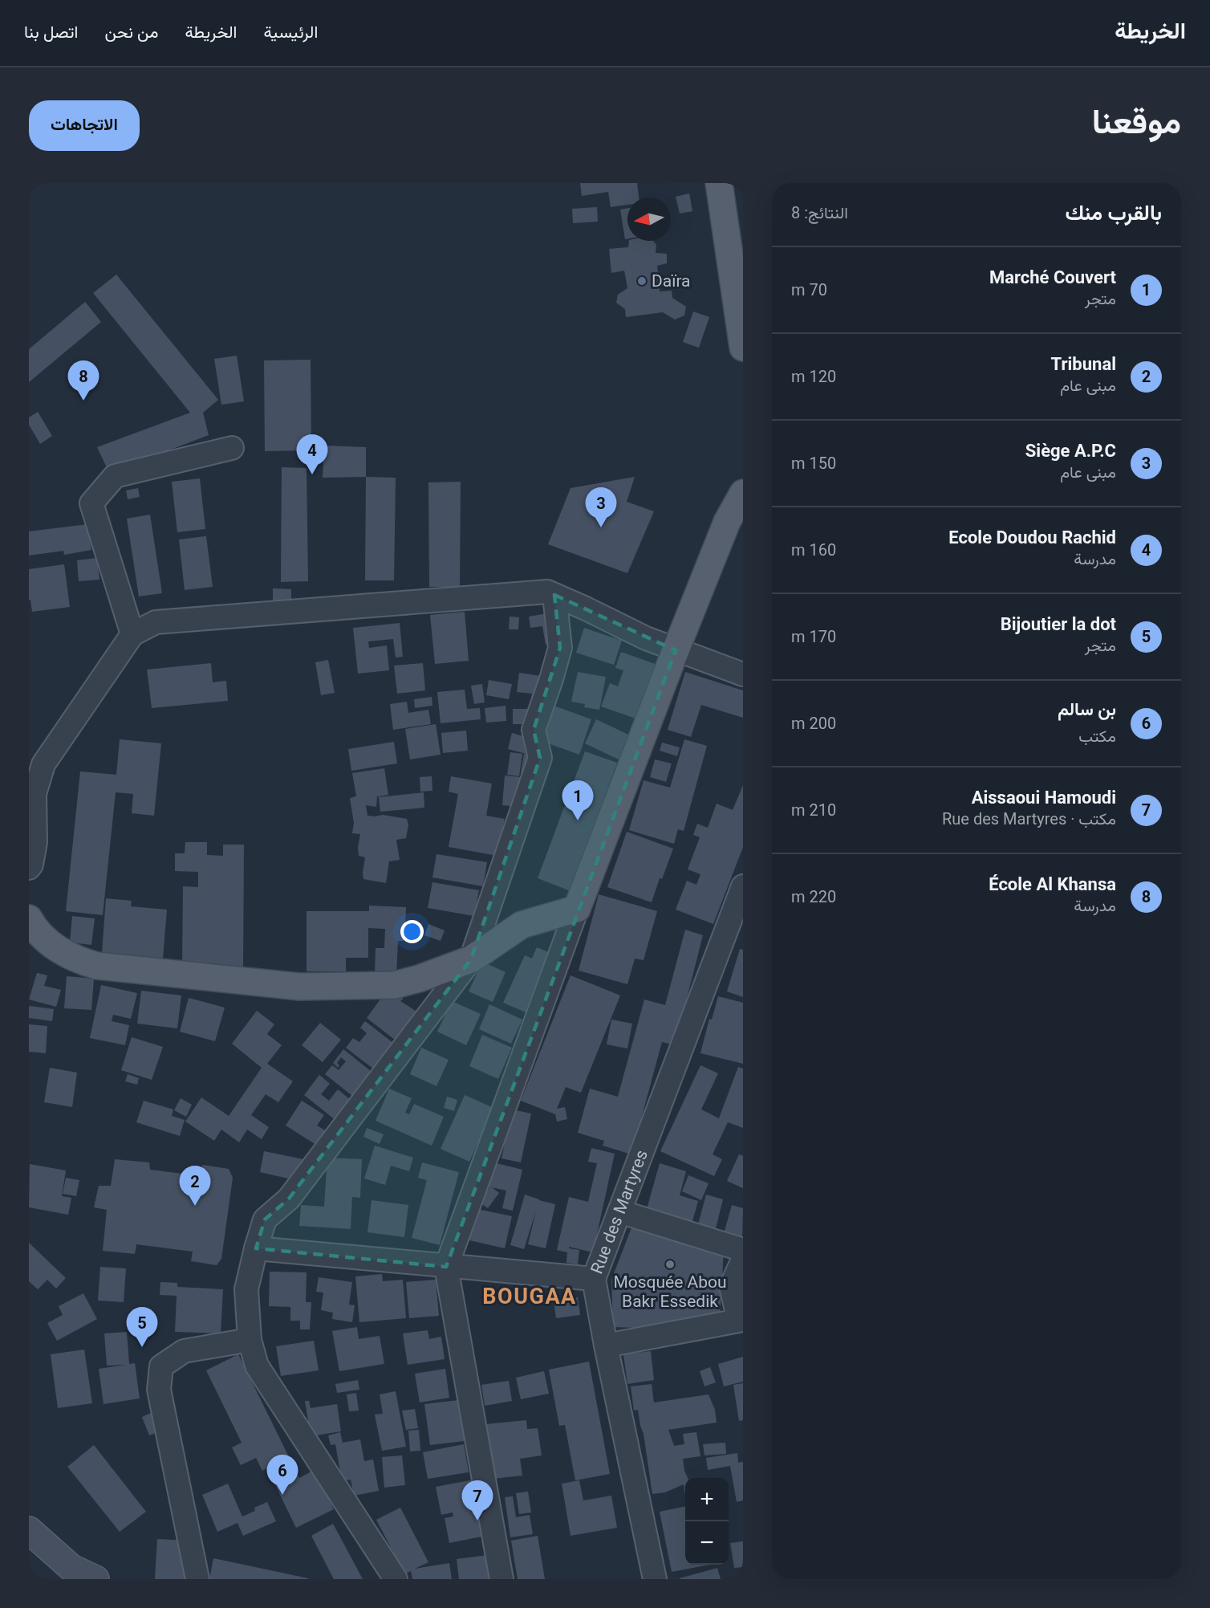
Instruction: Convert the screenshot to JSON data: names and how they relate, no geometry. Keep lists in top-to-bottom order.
{
  "streets": {
    "street": ["Rue des Martyres"]
  },
  "districts": ["BOUGAA"],
  "places": ["Daïra", "Mosquée Abou Bakr Essedik"],
  "north": "left",
  "page": {
    "header": "الخريطة",
    "nav": [
      "الرئيسية",
      "الخريطة",
      "من نحن",
      "اتصل بنا"
    ],
    "title": "موقعنا",
    "buttons": "الاتجاهات",
    "heading": ["بالقرب منك", "النتائج: 8"],
    "list": [
      {
        "mark": "1",
        "name": "Marché Couvert",
        "note": "متجر",
        "value": "70 m"
      },
      {
        "mark": "2",
        "name": "Tribunal",
        "note": "مبنى عام",
        "value": "120 m"
      },
      {
        "mark": "3",
        "name": "Siège A.P.C",
        "note": "مبنى عام",
        "value": "150 m"
      },
      {
        "mark": "4",
        "name": "Ecole Doudou Rachid",
        "note": "مدرسة",
        "value": "160 m"
      },
      {
        "mark": "5",
        "name": "Bijoutier la dot",
        "note": "متجر",
        "value": "170 m"
      },
      {
        "mark": "6",
        "name": "بن سالم",
        "note": "مكتب",
        "value": "200 m"
      },
      {
        "mark": "7",
        "name": "Aissaoui Hamoudi",
        "note": "مكتب · Rue des Martyres",
        "value": "210 m"
      },
      {
        "mark": "8",
        "name": "École Al Khansa",
        "note": "مدرسة",
        "value": "220 m"
      }
    ],
    "pins": [
      "8",
      "4",
      "3",
      "1",
      "2",
      "5",
      "6",
      "7"
    ],
    "map_buttons": ["+", "−"]
  }
}
